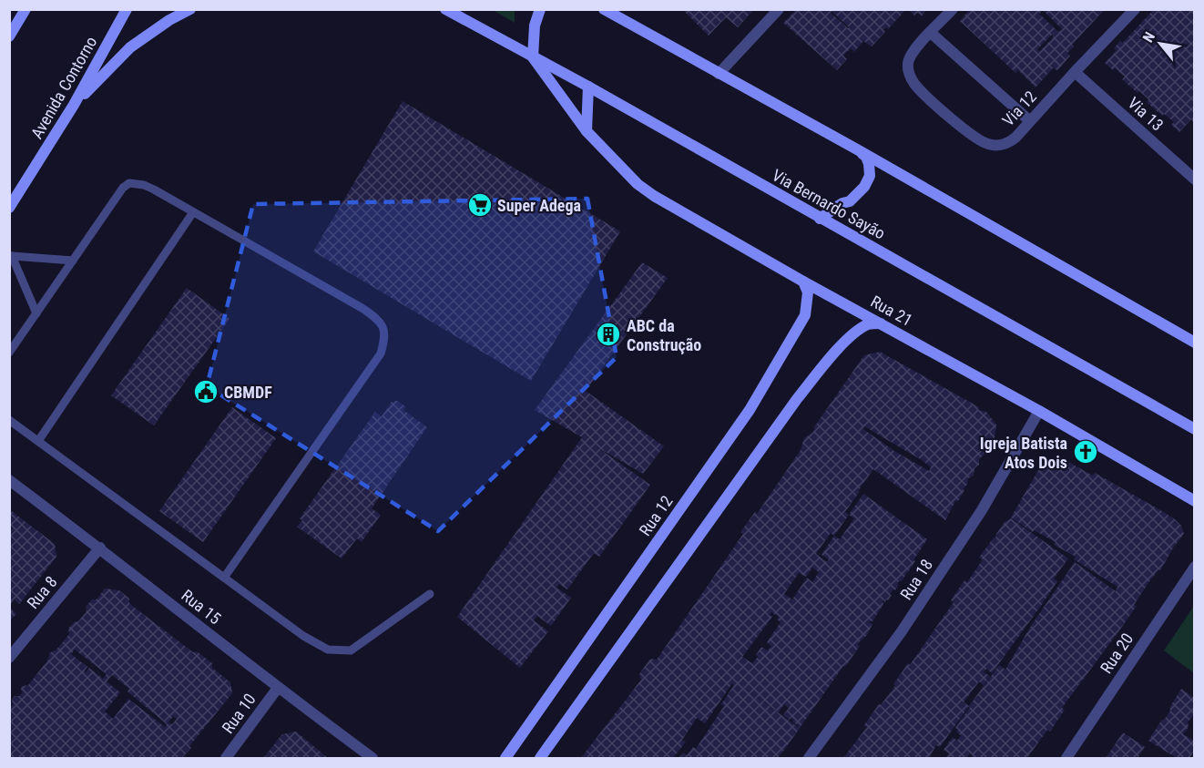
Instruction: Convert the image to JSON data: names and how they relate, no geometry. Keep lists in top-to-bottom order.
{
  "streets": {
    "main road": [
      "Avenida Contorno",
      "Via Bernardo Sayão",
      "Rua 21",
      "Rua 12"
    ],
    "street": [
      "Via 12",
      "Via 13",
      "Rua 18",
      "Rua 8",
      "Rua 15",
      "Rua 20",
      "Rua 10"
    ]
  },
  "crossings": [
    ["Via 12", "Via 13"],
    ["Via Bernardo Sayão", "Rua 21"],
    ["Rua 21", "Rua 12"],
    ["Rua 21", "Rua 18"],
    ["Rua 8", "Rua 15"],
    ["Rua 15", "Rua 10"]
  ],
  "places": {
    "supermarket": ["Super Adega"],
    "building": ["ABC da Construção"],
    "public building": ["CBMDF"],
    "church": ["Igreja Batista Atos Dois"]
  },
  "north": "top left"
}
